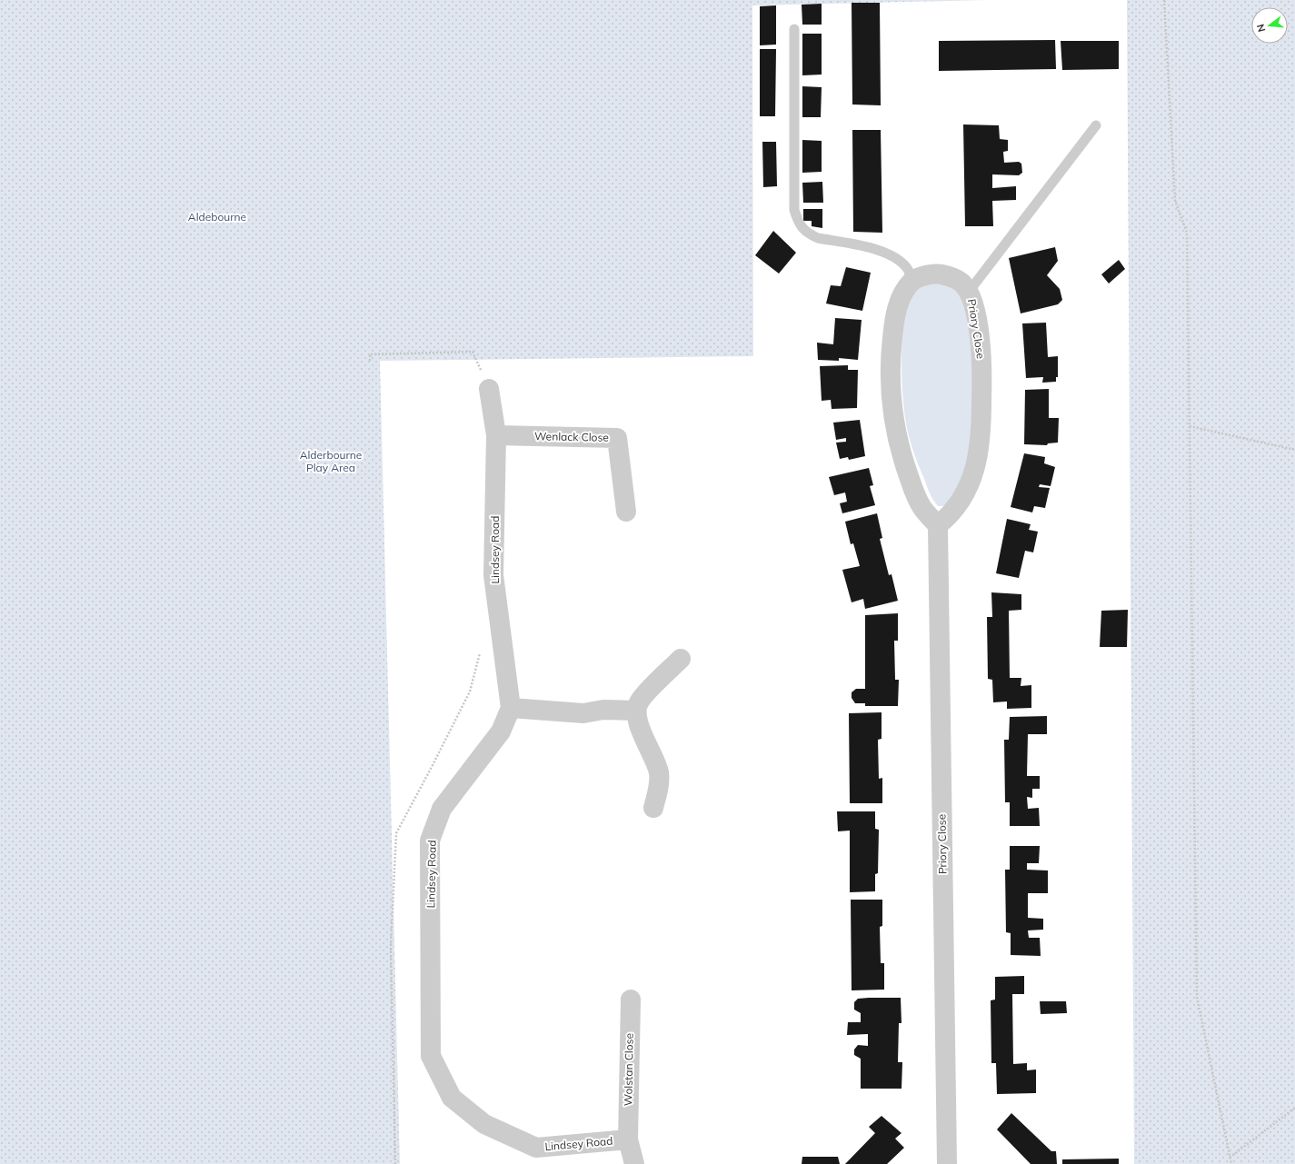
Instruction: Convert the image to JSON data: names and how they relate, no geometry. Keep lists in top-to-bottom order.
{
  "streets": {
    "street": [
      "Priory Close",
      "Wenlack Close",
      "Lindsey Road",
      "Wolstan Close"
    ]
  },
  "crossings": [
    ["Wenlack Close", "Lindsey Road"],
    ["Lindsey Road", "Wolstan Close"]
  ],
  "parks": ["Aldebourne", "Alderbourne Play Area"],
  "north": "left"
}
